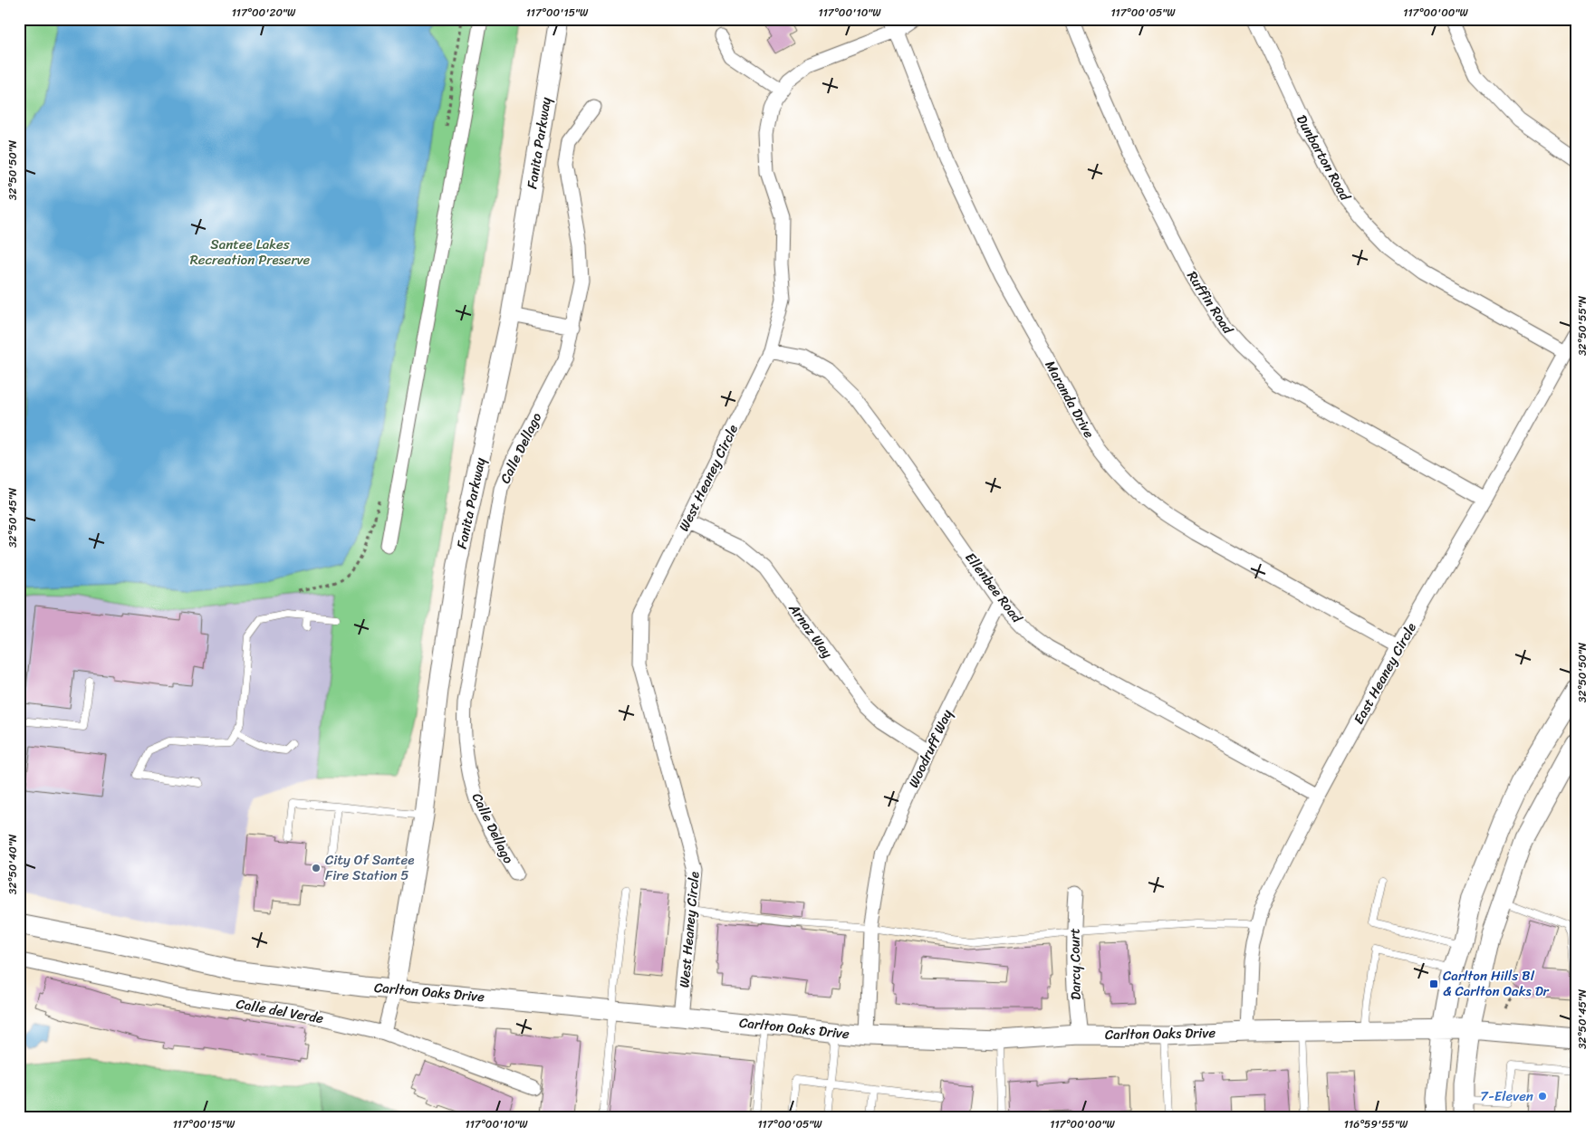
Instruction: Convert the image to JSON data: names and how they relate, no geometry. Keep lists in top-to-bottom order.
{
  "streets": {
    "main road": ["Fanita Parkway", "Carlton Oaks Drive"],
    "street": [
      "Dunbarton Road",
      "Ruffin Road",
      "Maranda Drive",
      "Calle Dellago",
      "West Heaney Circle",
      "Ellenbee Road",
      "Arnaz Way",
      "East Heaney Circle",
      "Woodruff Way",
      "Darcy Court",
      "Calle del Verde"
    ]
  },
  "crossings": [
    ["Fanita Parkway", "Carlton Oaks Drive"],
    ["Dunbarton Road", "East Heaney Circle"],
    ["Ruffin Road", "East Heaney Circle"],
    ["Maranda Drive", "West Heaney Circle"],
    ["Maranda Drive", "East Heaney Circle"],
    ["West Heaney Circle", "Ellenbee Road"],
    ["West Heaney Circle", "Arnaz Way"],
    ["West Heaney Circle", "Carlton Oaks Drive"],
    ["Ellenbee Road", "East Heaney Circle"],
    ["Ellenbee Road", "Woodruff Way"],
    ["Arnaz Way", "Woodruff Way"],
    ["East Heaney Circle", "Carlton Oaks Drive"],
    ["Woodruff Way", "Carlton Oaks Drive"],
    ["Darcy Court", "Carlton Oaks Drive"]
  ],
  "parks": ["Santee Lakes Recreation Preserve"],
  "places": {
    "other": ["City Of Santee Fire Station 5", "7-Eleven"],
    "transit": ["Carlton Hills Bl & Carlton Oaks Dr"]
  },
  "coordinates": [
    "117°00'20\"W",
    "117°00'15\"W",
    "117°00'10\"W",
    "117°00'05\"W",
    "117°00'00\"W",
    "32°50'50\"N",
    "32°50'55\"N",
    "32°50'45\"N",
    "32°50'40\"N",
    "116°59'55\"W"
  ]
}
